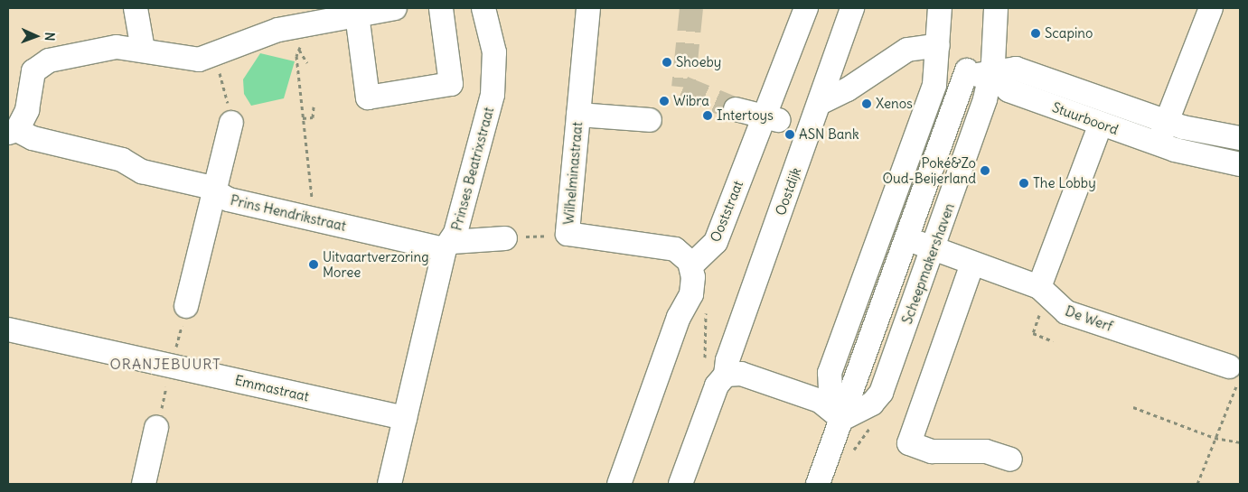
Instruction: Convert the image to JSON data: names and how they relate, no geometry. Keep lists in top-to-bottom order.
{
  "streets": {
    "street": [
      "Stuurboord",
      "Prinses Beatrixstraat",
      "Wilhelminastraat",
      "Oostdijk",
      "Ooststraat",
      "Prins Hendrikstraat",
      "Scheepmakershaven",
      "De Werf",
      "Emmastraat"
    ]
  },
  "crossings": [
    ["Stuurboord", "Scheepmakershaven"],
    ["Prinses Beatrixstraat", "Prins Hendrikstraat"],
    ["Prinses Beatrixstraat", "Emmastraat"],
    ["Wilhelminastraat", "Ooststraat"],
    ["Oostdijk", "Ooststraat"],
    ["Scheepmakershaven", "De Werf"]
  ],
  "districts": ["ORANJEBUURT"],
  "places": [
    "Scapino",
    "Shoeby",
    "Wibra",
    "Xenos",
    "Intertoys",
    "ASN Bank",
    "Poké&Zo Oud-Beijerland",
    "The Lobby",
    "Uitvaartverzoring Moree"
  ],
  "north": "right"
}
